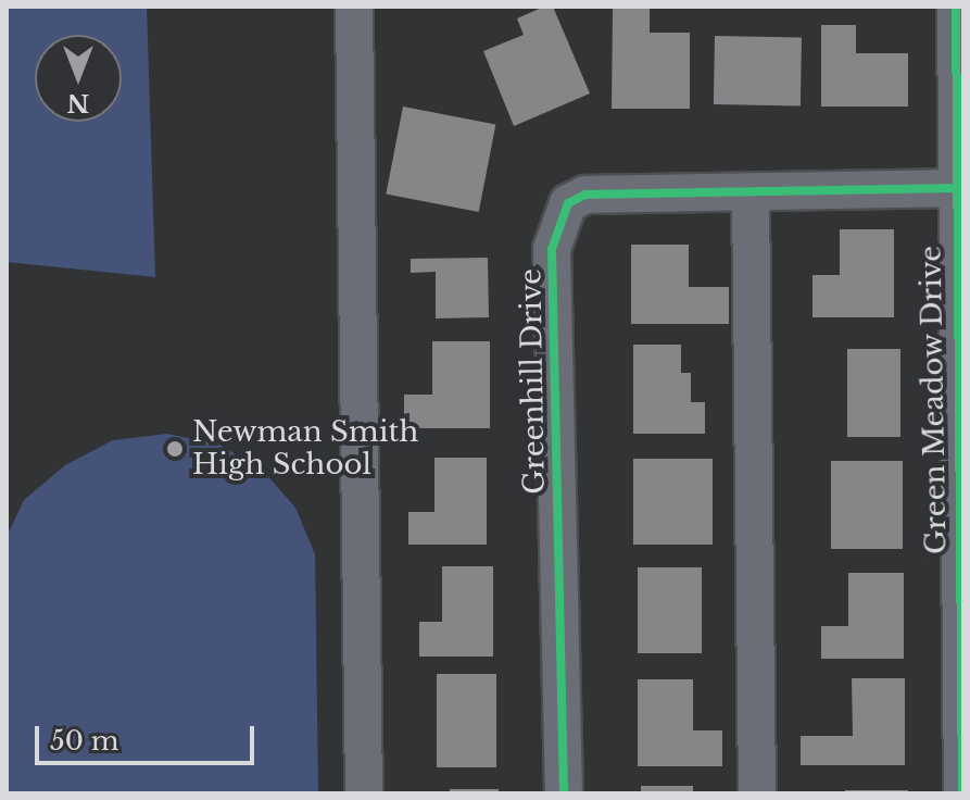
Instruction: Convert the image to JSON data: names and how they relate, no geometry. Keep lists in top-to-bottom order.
{
  "streets": {
    "street": ["Greenhill Drive", "Green Meadow Drive"]
  },
  "crossings": [
    ["Greenhill Drive", "Green Meadow Drive"]
  ],
  "places": ["Newman Smith High School"],
  "scale_bar": "50 m",
  "north": "bottom"
}
